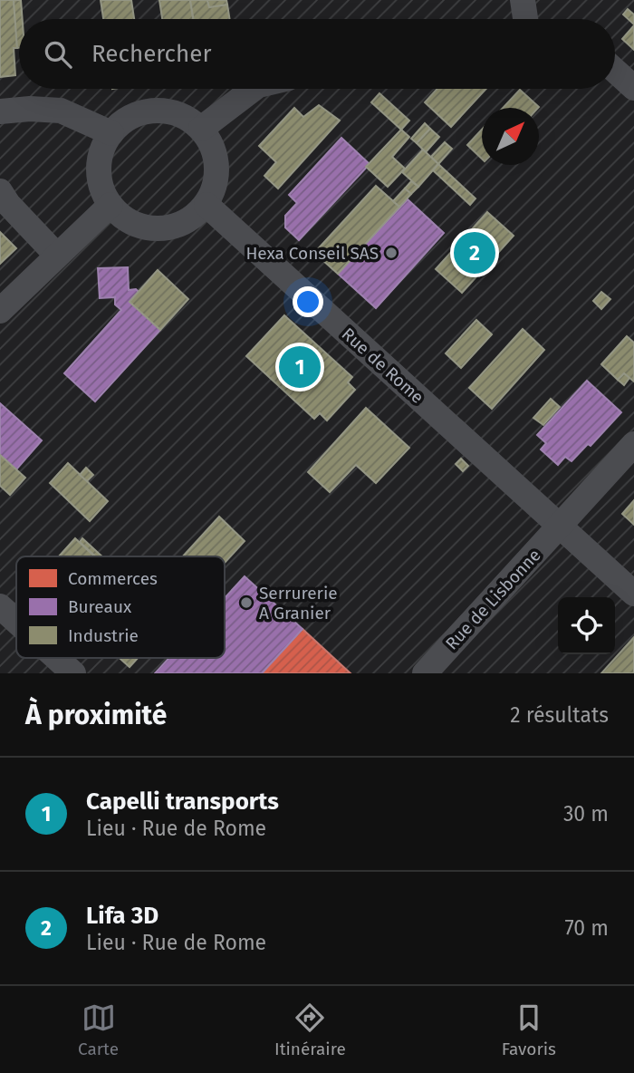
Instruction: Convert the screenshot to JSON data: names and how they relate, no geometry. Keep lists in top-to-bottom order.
{
  "streets": {
    "street": ["Rue de Rome", "Rue de Lisbonne"]
  },
  "crossings": [
    ["Rue de Rome", "Rue de Lisbonne"]
  ],
  "places": ["Hexa Conseil SAS", "Serrurerie A Granier"],
  "legend": ["Commerces", "Bureaux", "Industrie"],
  "north": "top right",
  "page": {
    "search": "Rechercher",
    "pins": ["2", "1"],
    "heading": ["À proximité", "2 résultats"],
    "list": [
      {
        "mark": "1",
        "name": "Capelli transports",
        "note": "Lieu · Rue de Rome",
        "value": "30 m"
      },
      {
        "mark": "2",
        "name": "Lifa 3D",
        "note": "Lieu · Rue de Rome",
        "value": "70 m"
      }
    ],
    "nav": ["Carte", "Itinéraire", "Favoris"]
  }
}
